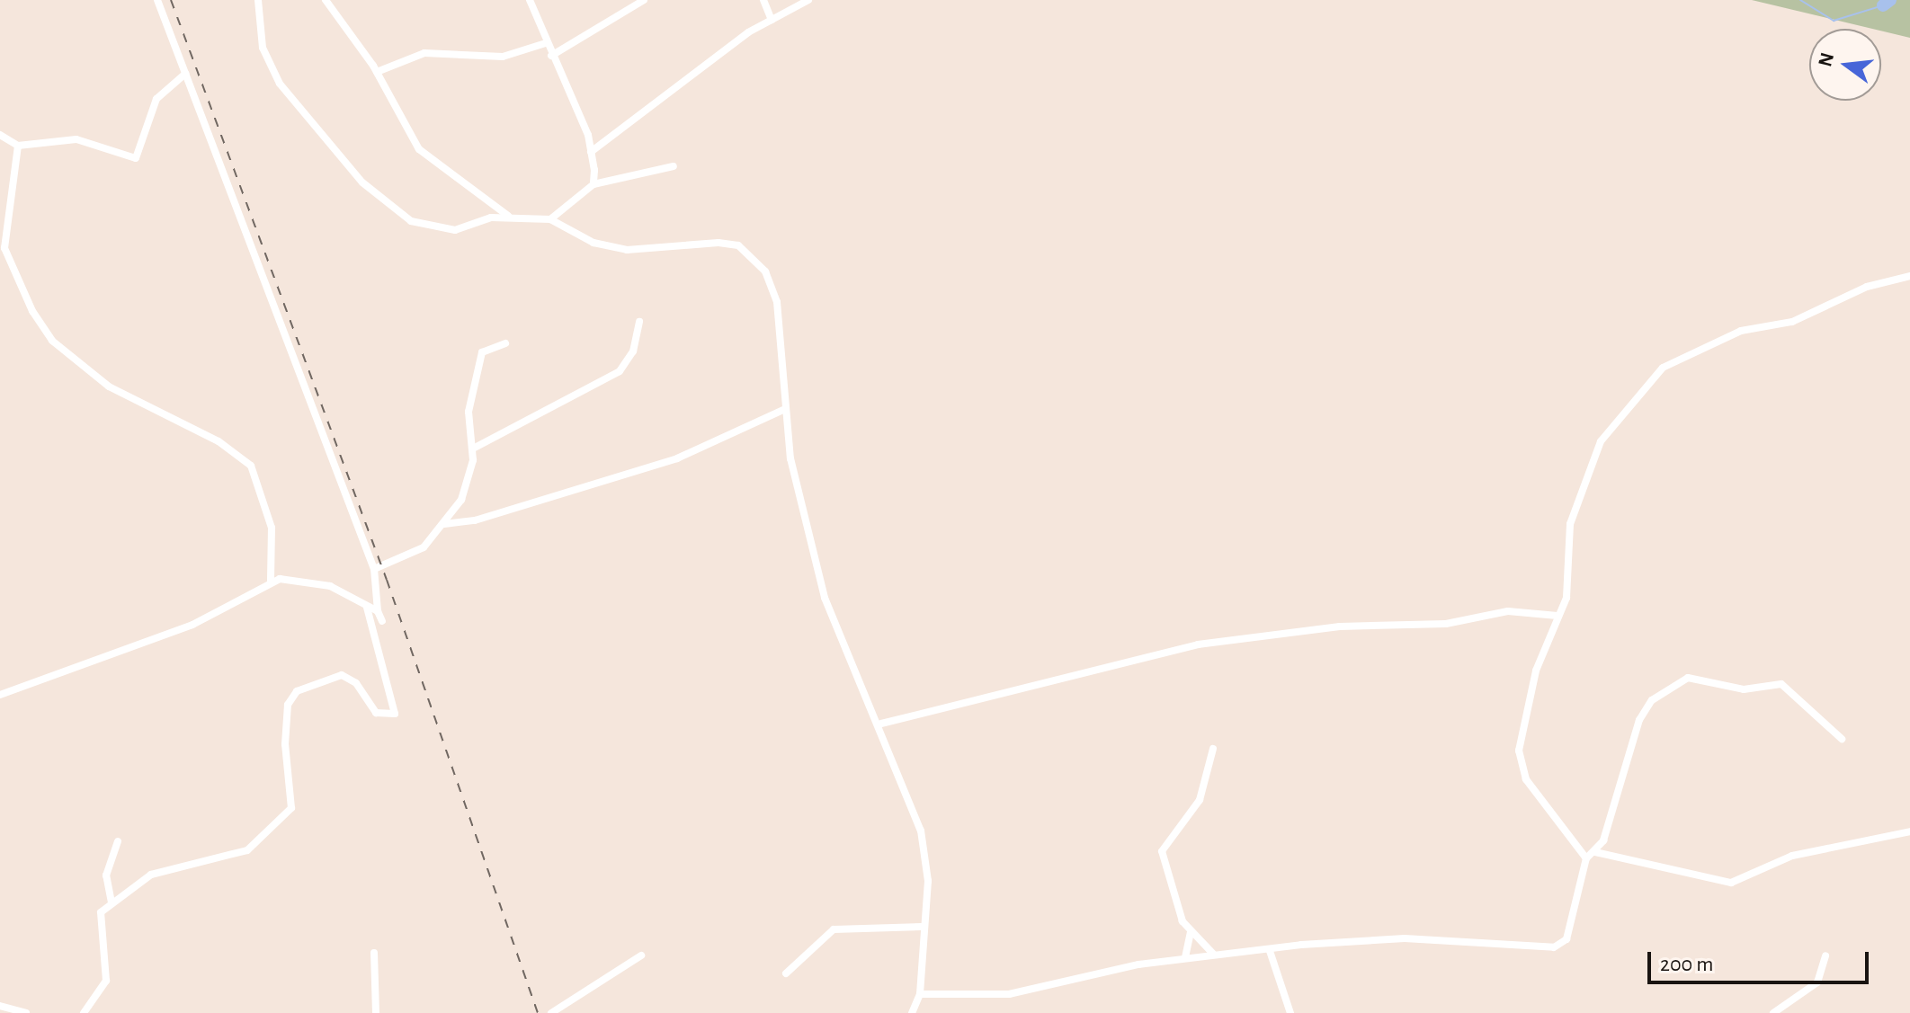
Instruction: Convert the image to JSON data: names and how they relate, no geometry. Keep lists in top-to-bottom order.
{
  "scale_bar": "200 m",
  "north": "left"
}
